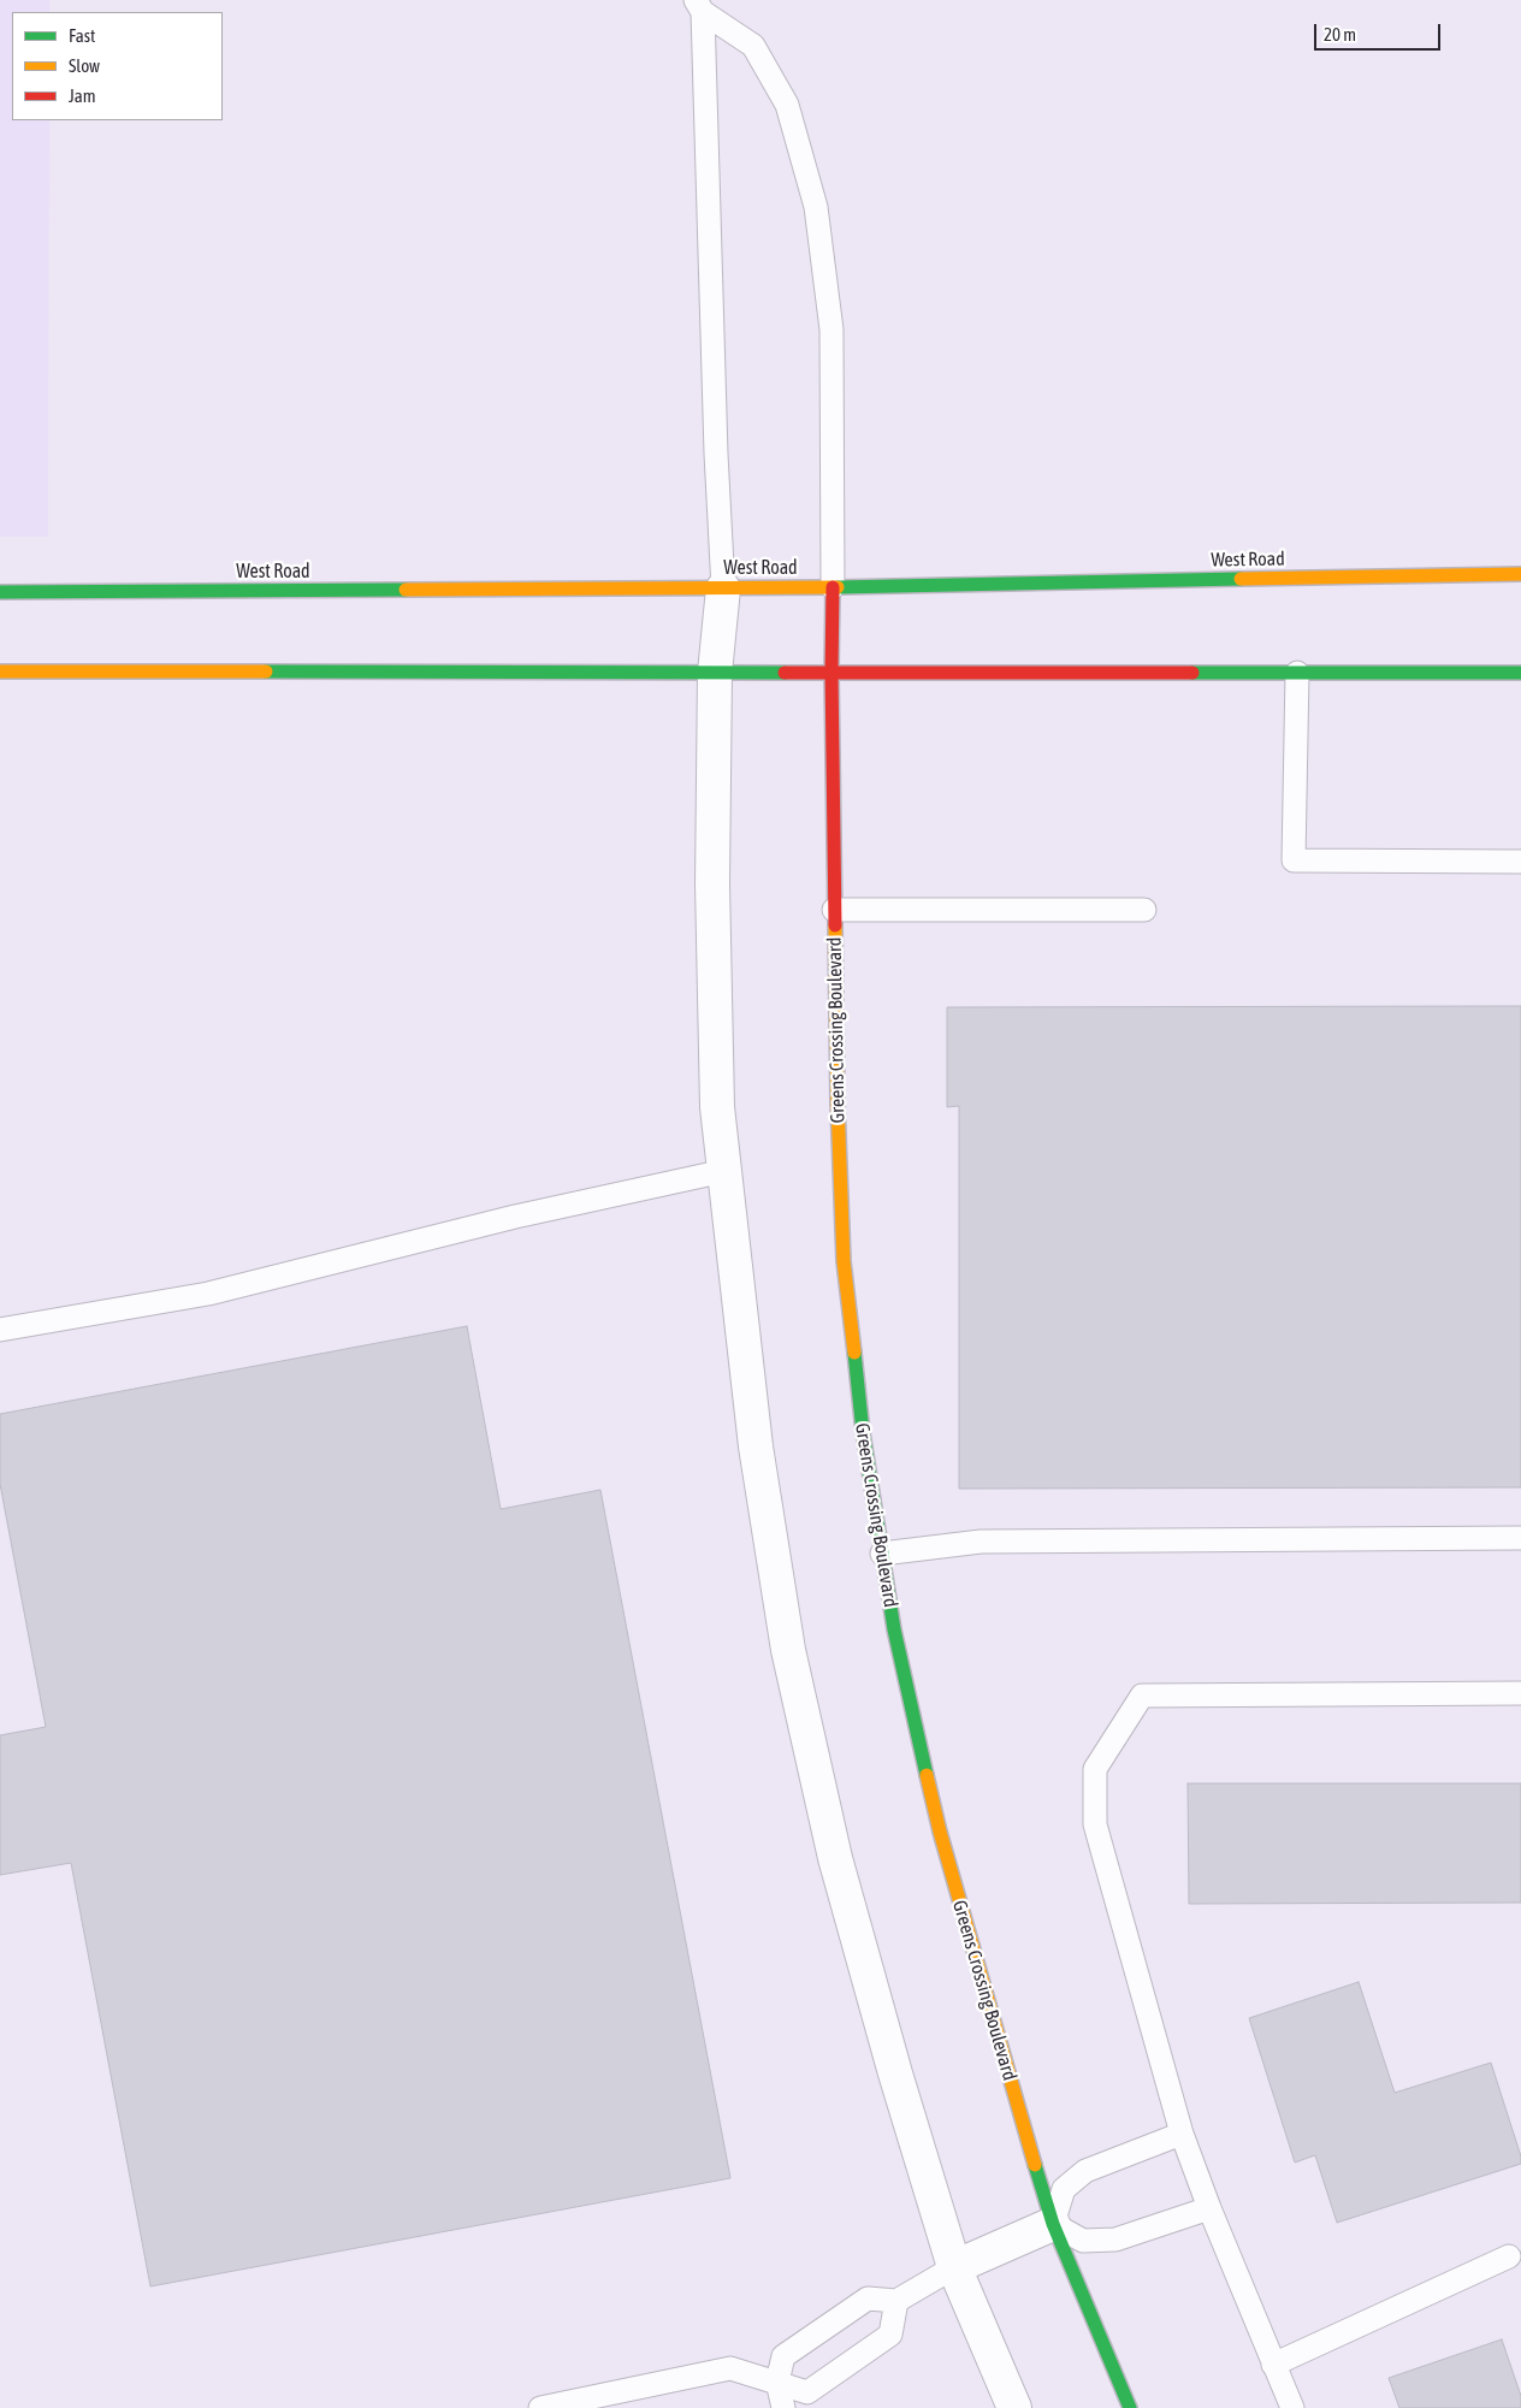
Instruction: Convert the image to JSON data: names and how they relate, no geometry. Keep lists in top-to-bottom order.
{
  "streets": {
    "main road": ["West Road", "Greens Crossing Boulevard"]
  },
  "crossings": [
    ["West Road", "Greens Crossing Boulevard"]
  ],
  "legend": ["Fast", "Slow", "Jam"],
  "scale_bar": "20 m"
}
